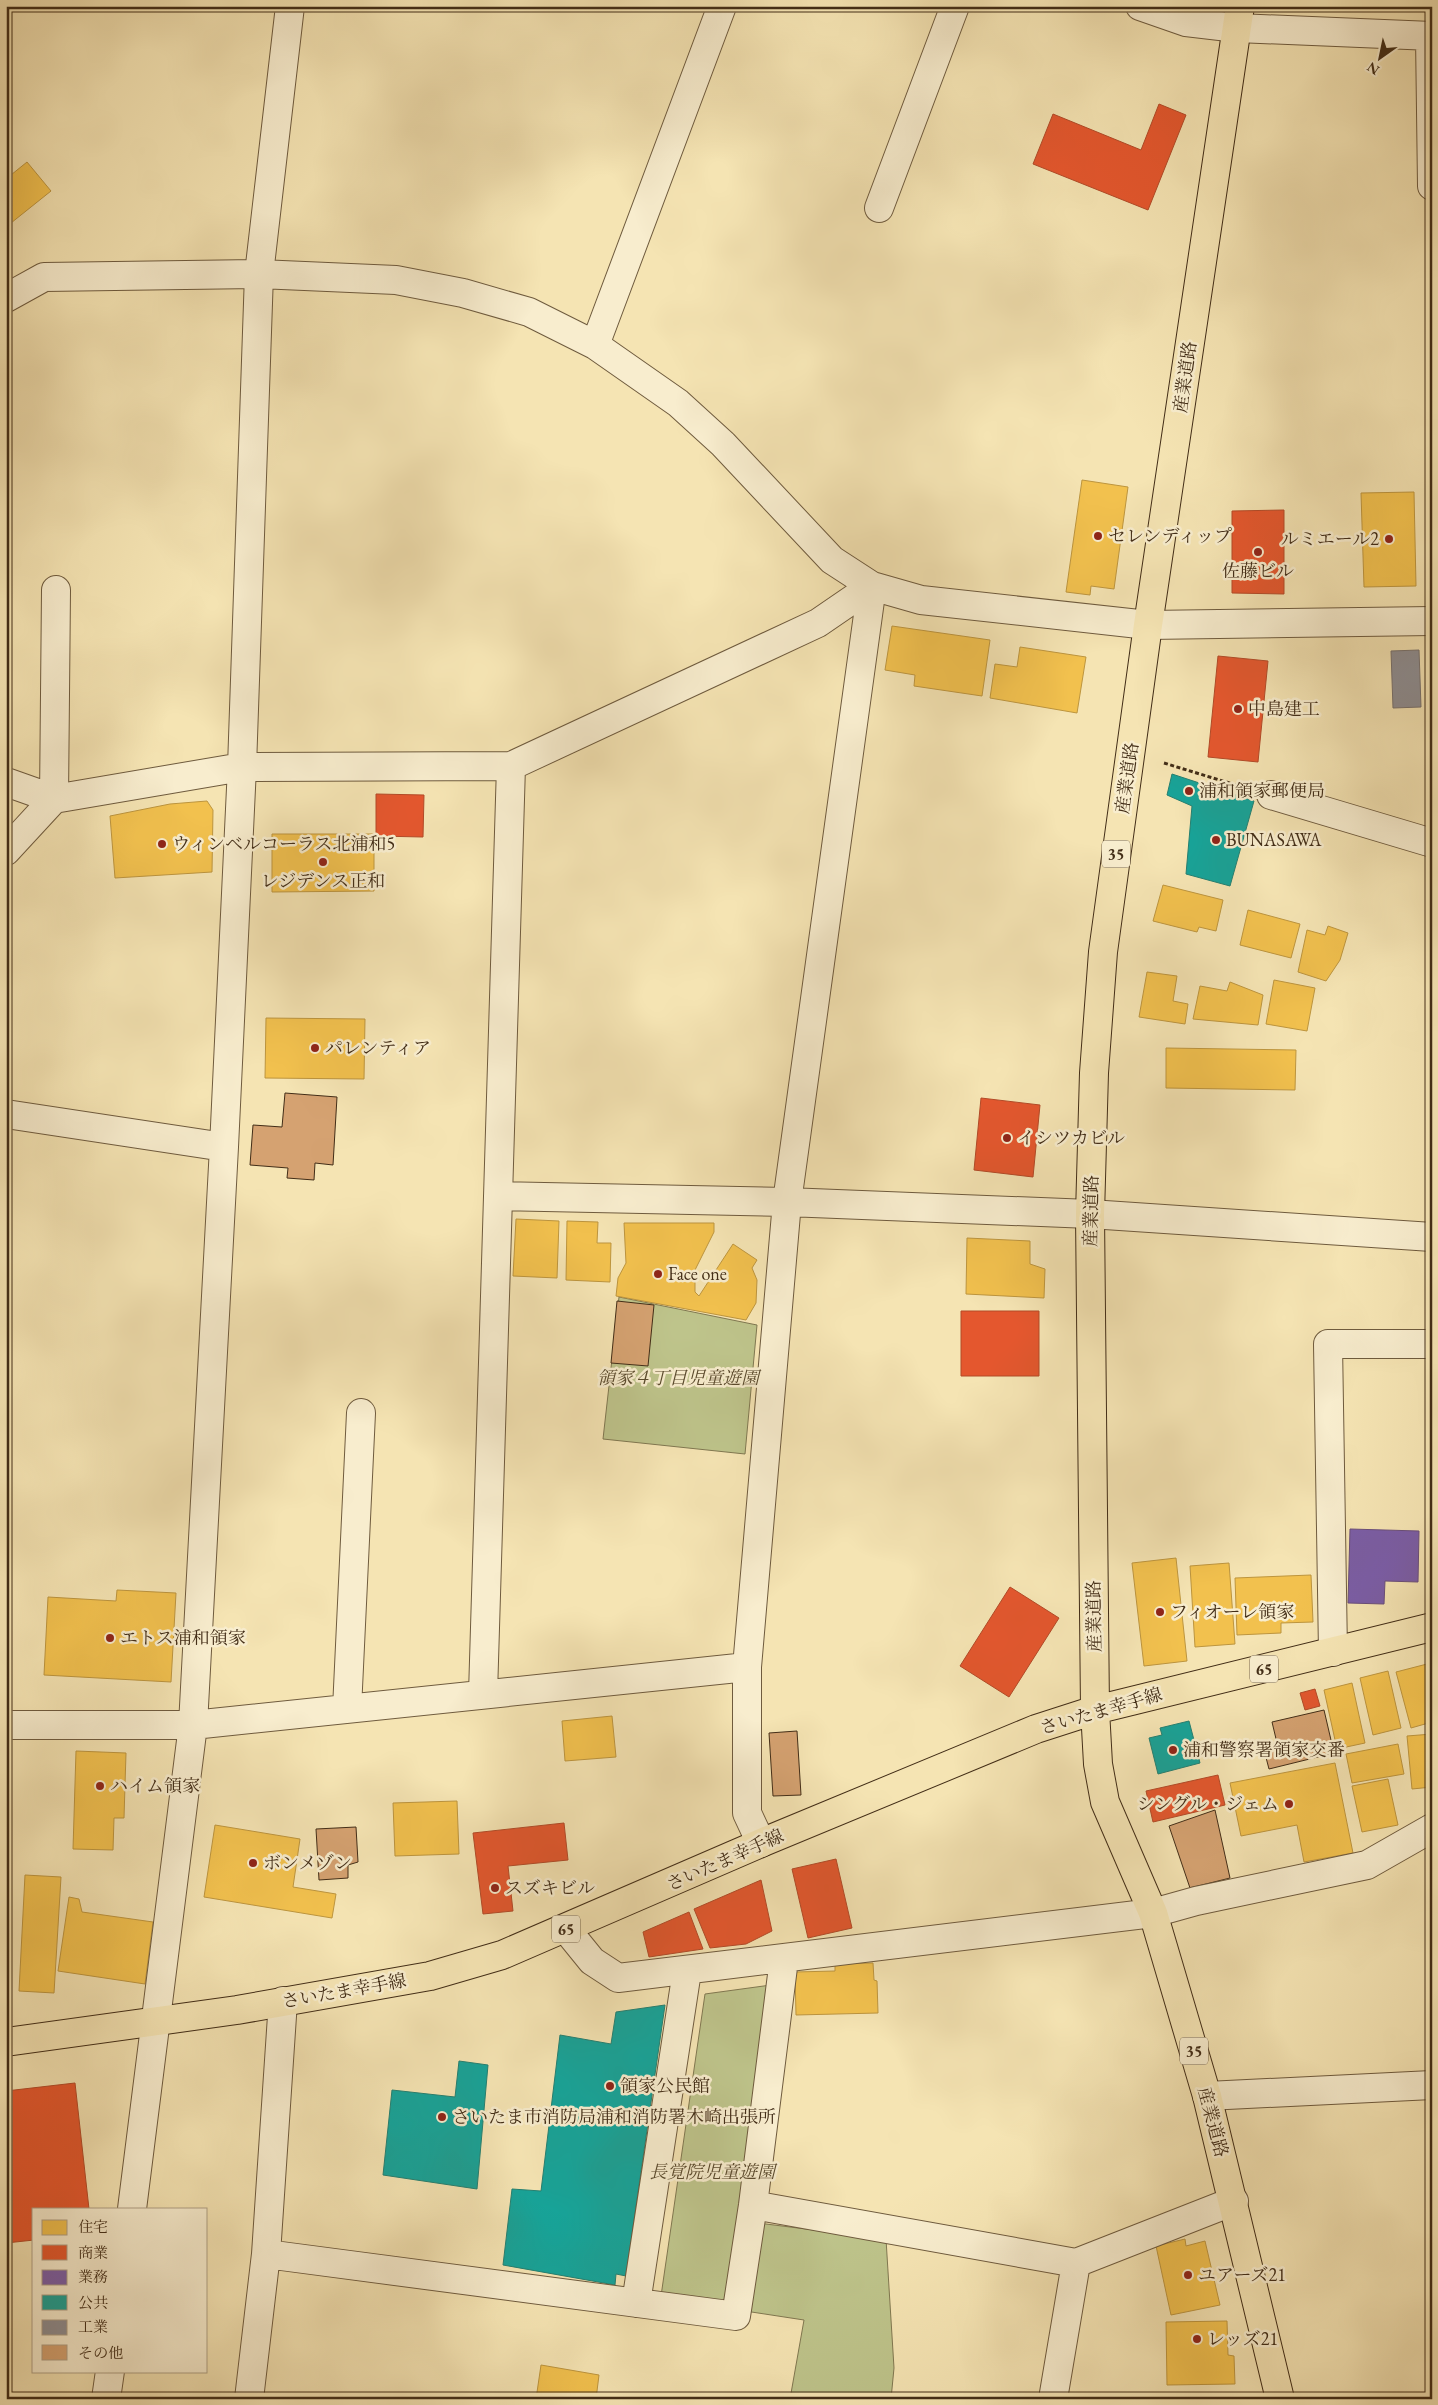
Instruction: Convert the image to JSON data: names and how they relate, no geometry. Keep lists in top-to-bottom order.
{
  "streets": {
    "main road": [
      "産業道路",
      "35",
      "65",
      "さいたま幸手線"
    ]
  },
  "crossings": [
    ["産業道路", "さいたま幸手線"]
  ],
  "parks": ["領家４丁目児童遊園", "長覚院児童遊園"],
  "places": [
    "セレンディップ",
    "ルミエール2",
    "佐藤ビル",
    "中島建工",
    "浦和領家郵便局",
    "BUNASAWA",
    "ウィンベルコーラス北浦和5",
    "レジデンス正和",
    "パレンティア",
    "イシツカビル",
    "Face one",
    "フィオーレ領家",
    "エトス浦和領家",
    "浦和警察署領家交番",
    "ハイム領家",
    "シングル・ジェム",
    "ボンメゾン",
    "スズキビル",
    "領家公民館",
    "さいたま市消防局浦和消防署木崎出張所",
    "ユアーズ21",
    "レッズ21"
  ],
  "legend": [
    "住宅",
    "商業",
    "業務",
    "公共",
    "工業",
    "その他"
  ],
  "north": "bottom left"
}
